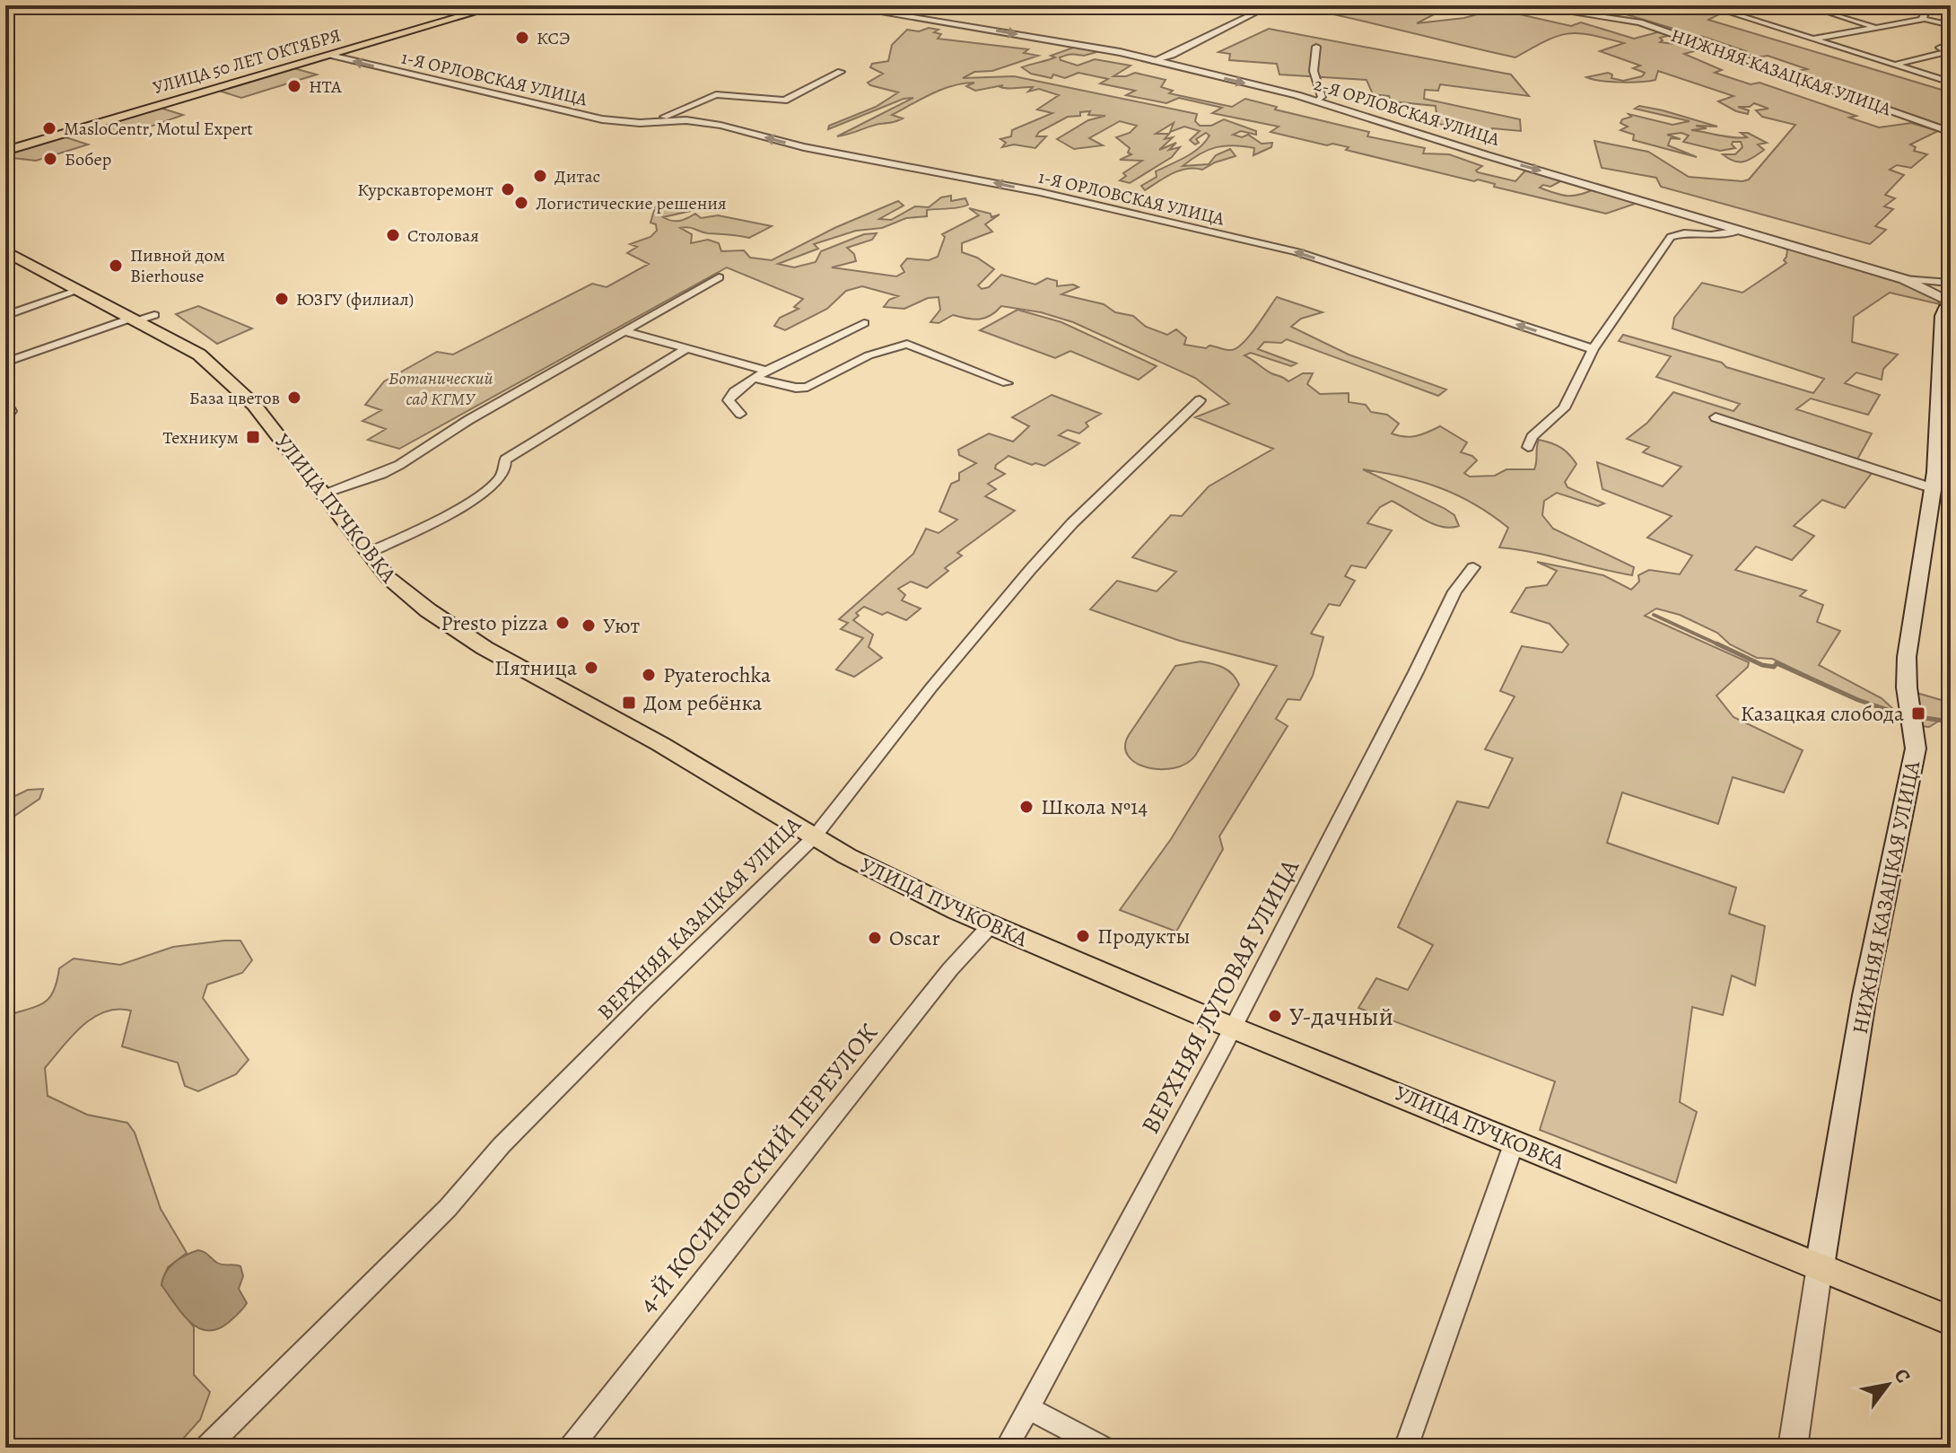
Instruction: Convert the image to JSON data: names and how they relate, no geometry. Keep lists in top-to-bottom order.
{
  "streets": {
    "main road": ["УЛИЦА 50 ЛЕТ ОКТЯБРЯ", "НИЖНЯЯ КАЗАЦКАЯ УЛИЦА", "УЛИЦА ПУЧКОВКА"],
    "street": [
      "1-Я ОРЛОВСКАЯ УЛИЦА",
      "2-Я ОРЛОВСКАЯ УЛИЦА",
      "ВЕРХНЯЯ КАЗАЦКАЯ УЛИЦА",
      "ВЕРХНЯЯ ЛУГОВАЯ УЛИЦА",
      "4-Й КОСИНОВСКИЙ ПЕРЕУЛОК"
    ]
  },
  "crossings": [
    ["УЛИЦА 50 ЛЕТ ОКТЯБРЯ", "1-Я ОРЛОВСКАЯ УЛИЦА"],
    ["НИЖНЯЯ КАЗАЦКАЯ УЛИЦА", "2-Я ОРЛОВСКАЯ УЛИЦА"],
    ["НИЖНЯЯ КАЗАЦКАЯ УЛИЦА", "УЛИЦА ПУЧКОВКА"],
    ["УЛИЦА ПУЧКОВКА", "ВЕРХНЯЯ КАЗАЦКАЯ УЛИЦА"],
    ["УЛИЦА ПУЧКОВКА", "ВЕРХНЯЯ ЛУГОВАЯ УЛИЦА"],
    ["УЛИЦА ПУЧКОВКА", "4-Й КОСИНОВСКИЙ ПЕРЕУЛОК"]
  ],
  "one_way": ["1-Я ОРЛОВСКАЯ УЛИЦА", "2-Я ОРЛОВСКАЯ УЛИЦА"],
  "parks": ["Ботанический сад КГМУ"],
  "places": {
    "other": [
      "КСЭ",
      "НТА",
      "MasloCentr, Motul Expert",
      "Бобер",
      "Дитас",
      "Курскавторемонт",
      "Логистические решения",
      "Столовая",
      "Пивной дом Bierhouse",
      "ЮЗГУ (филиал)",
      "База цветов",
      "Presto pizza",
      "Уют",
      "Пятница",
      "Pyaterochka",
      "Школа №14",
      "Продукты",
      "Oscar",
      "У-дачный"
    ],
    "transit": ["Техникум", "Дом ребёнка", "Казацкая слобода"]
  },
  "north": "top right"
}
